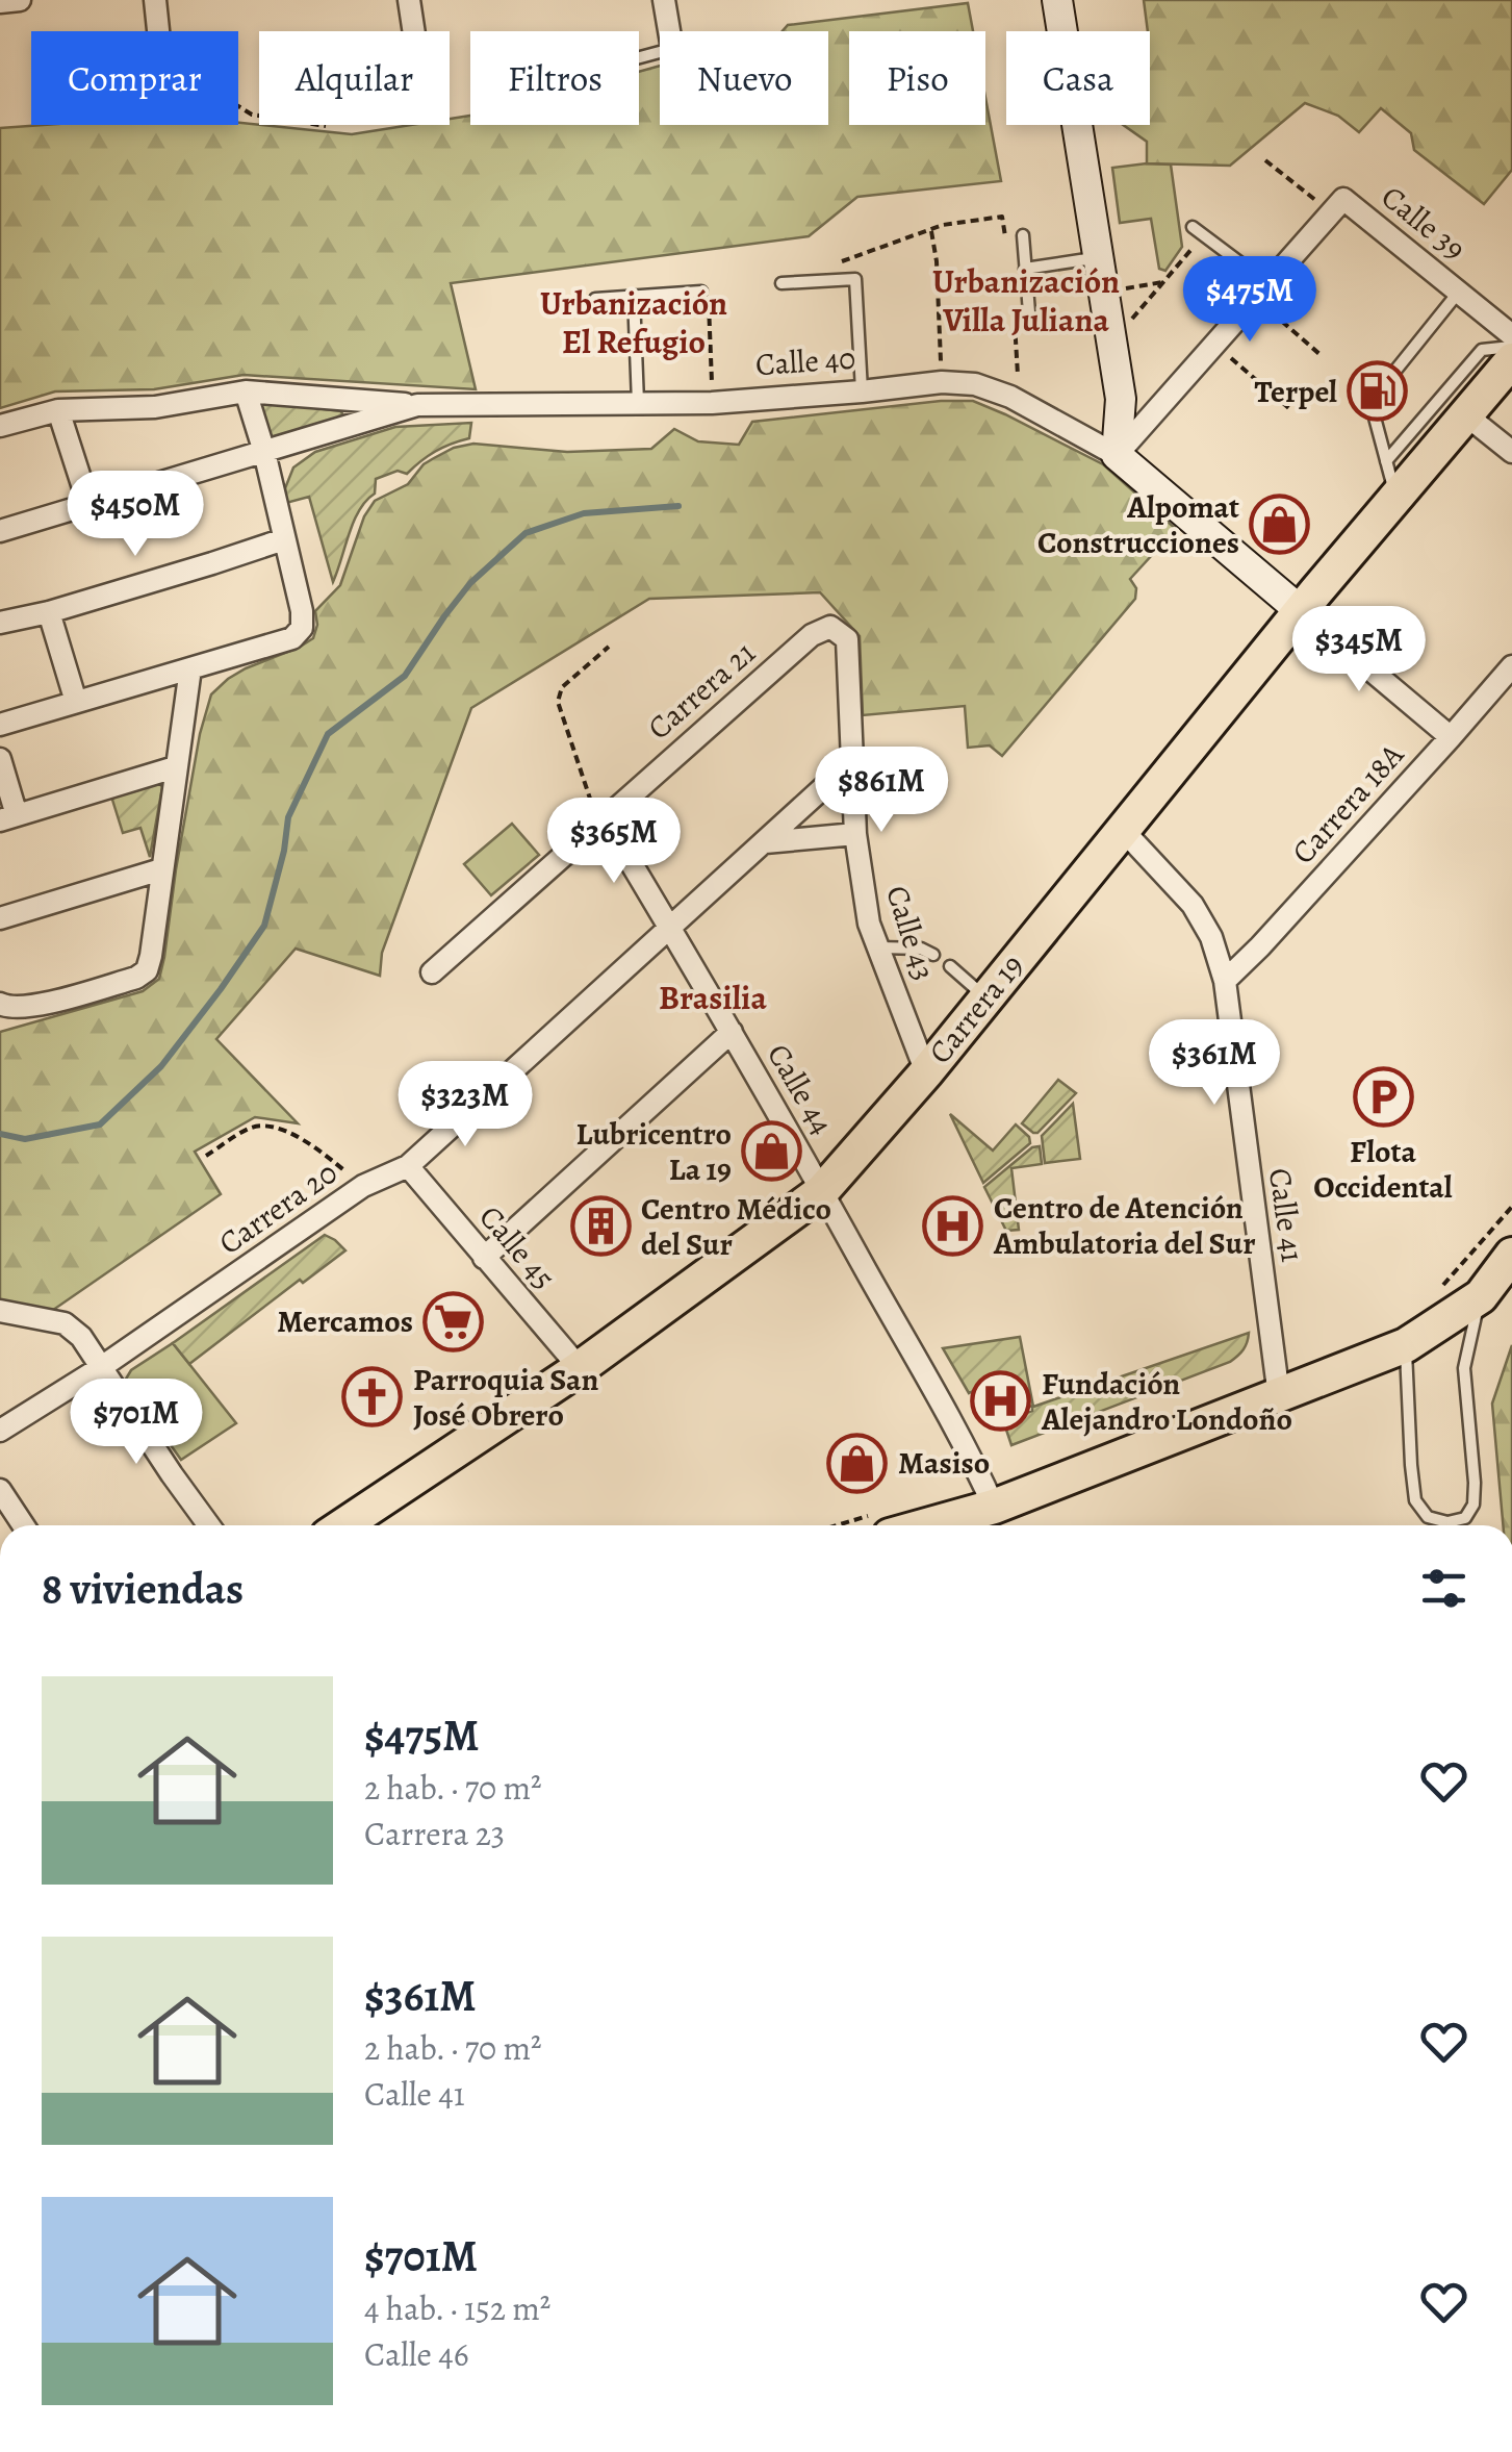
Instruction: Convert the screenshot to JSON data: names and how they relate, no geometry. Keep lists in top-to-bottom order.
{
  "streets": {
    "main road": ["Carrera 19"],
    "street": [
      "Calle 39",
      "Calle 40",
      "Carrera 21",
      "Carrera 18A",
      "Calle 43",
      "Calle 44",
      "Carrera 20",
      "Calle 41",
      "Calle 45"
    ]
  },
  "crossings": [
    ["Calle 40", "Carrera 18A"],
    ["Calle 40", "Carrera 19"],
    ["Carrera 21", "Calle 43"],
    ["Carrera 21", "Calle 44"],
    ["Carrera 18A", "Calle 41"],
    ["Calle 43", "Carrera 19"],
    ["Calle 43", "Carrera 20"],
    ["Carrera 19", "Calle 44"],
    ["Carrera 19", "Calle 41"],
    ["Carrera 19", "Calle 45"],
    ["Calle 44", "Carrera 20"],
    ["Carrera 20", "Calle 45"]
  ],
  "districts": ["Urbanización Villa Juliana", "Urbanización El Refugio", "Brasilia"],
  "places": {
    "fuel station": ["Terpel"],
    "shop": ["Alpomat Construcciones", "Lubricentro La 19", "Masiso"],
    "parking": ["Flota Occidental"],
    "hospital": ["Centro de Atención Ambulatoria del Sur", "Fundación Alejandro Londoño"],
    "building": ["Centro Médico del Sur"],
    "supermarket": ["Mercamos"],
    "church": ["Parroquia San José Obrero"]
  },
  "page": {
    "chip": [
      "Comprar",
      "Alquilar",
      "Filtros",
      "Nuevo",
      "Piso",
      "Casa"
    ],
    "price": [
      "$475M",
      "$450M",
      "$345M",
      "$861M",
      "$365M",
      "$361M",
      "$323M",
      "$701M"
    ],
    "heading": "8 viviendas",
    "list": [
      {
        "name": "$475M",
        "note": "2 hab. · 70 m² · Carrera 23"
      },
      {
        "name": "$361M",
        "note": "2 hab. · 70 m² · Calle 41"
      },
      {
        "name": "$701M",
        "note": "4 hab. · 152 m² · Calle 46"
      }
    ]
  }
}
